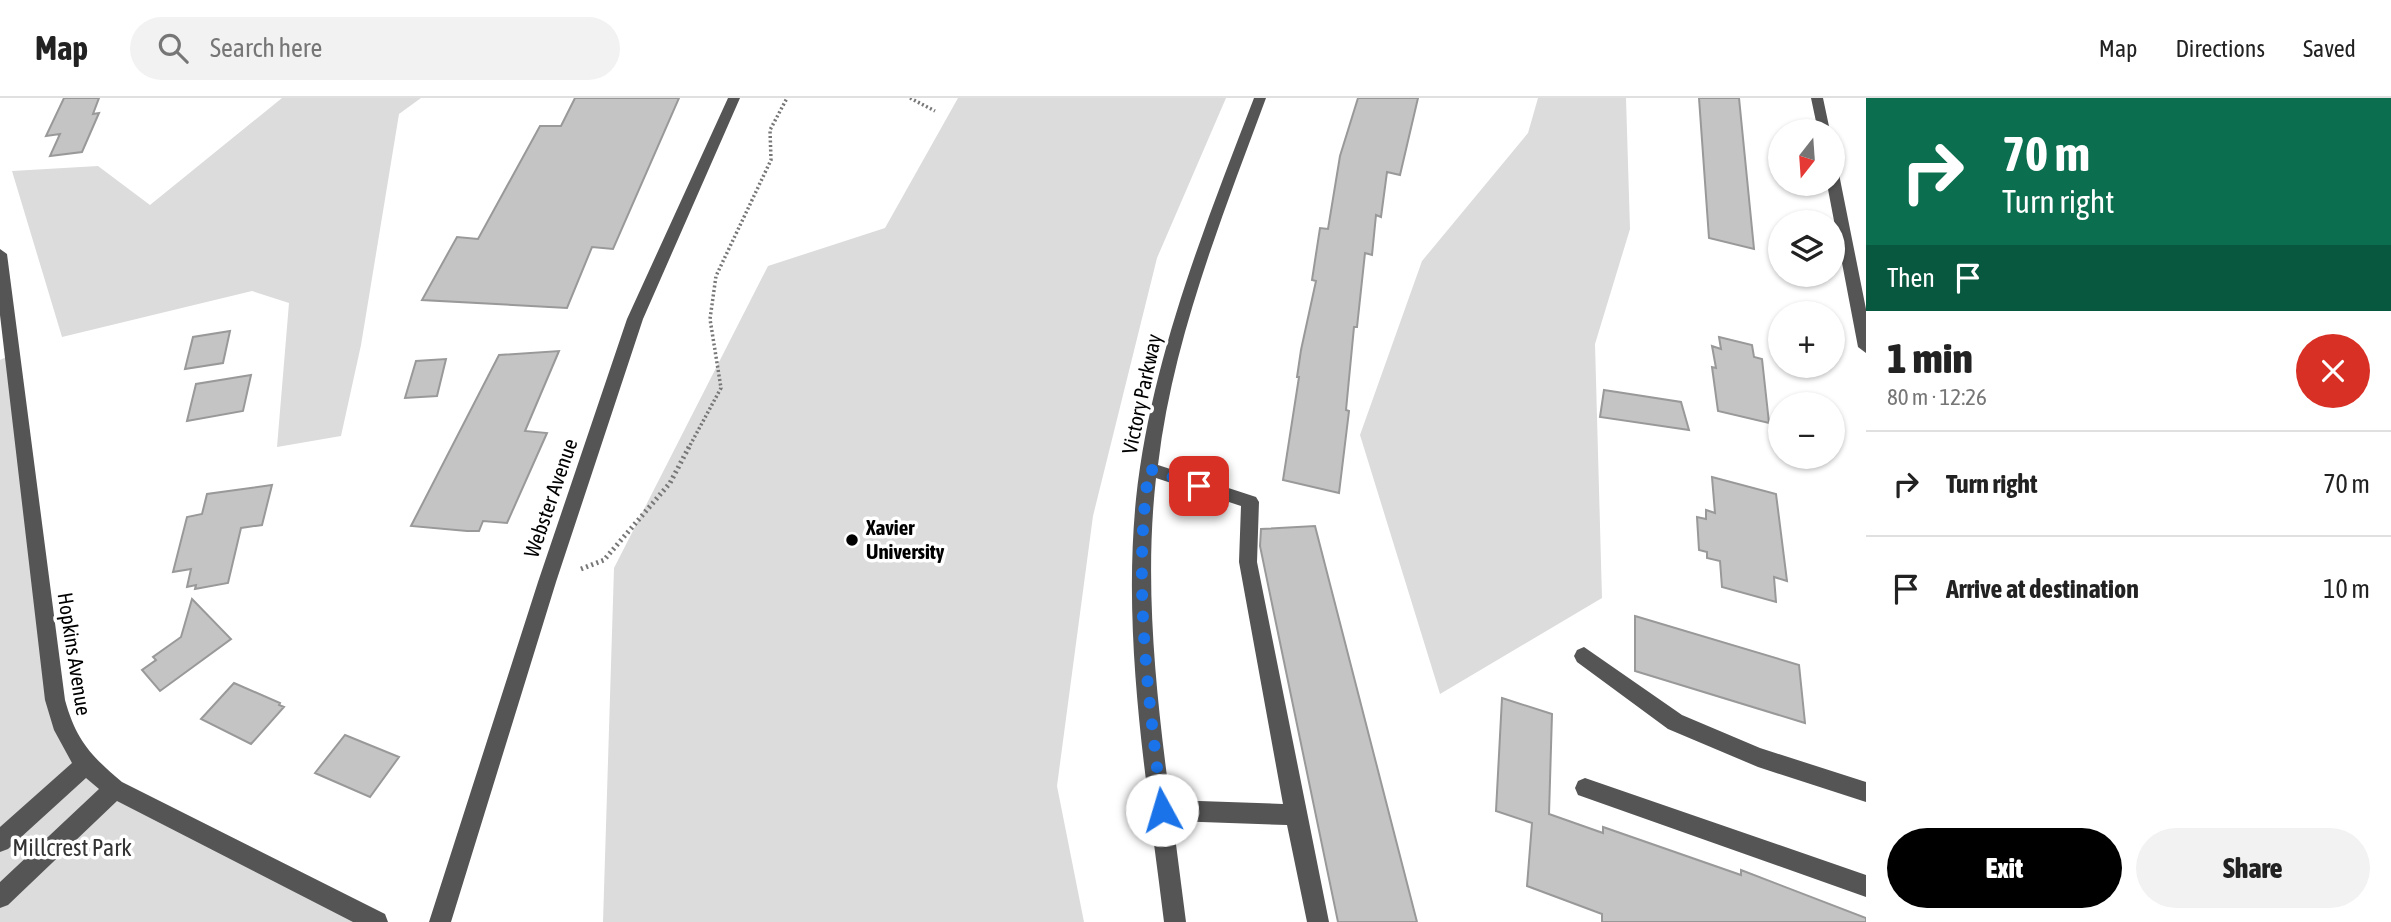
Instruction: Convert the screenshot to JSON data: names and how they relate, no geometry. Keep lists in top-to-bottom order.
{
  "streets": {
    "street": ["Victory Parkway", "Webster Avenue", "Hopkins Avenue"]
  },
  "parks": ["Millcrest Park"],
  "places": ["Xavier University"],
  "north": "bottom",
  "page": {
    "header": "Map",
    "search": "Search here",
    "nav": ["Map", "Directions", "Saved"],
    "turn": ["70 m", "Turn right"],
    "map_buttons": ["+", "−"],
    "then": "Then",
    "heading": ["1 min", "80 m · 12:26"],
    "list": [
      {
        "name": "Turn right",
        "value": "70 m"
      },
      {
        "name": "Arrive at destination",
        "value": "10 m"
      }
    ],
    "buttons": ["Exit", "Share"]
  }
}
